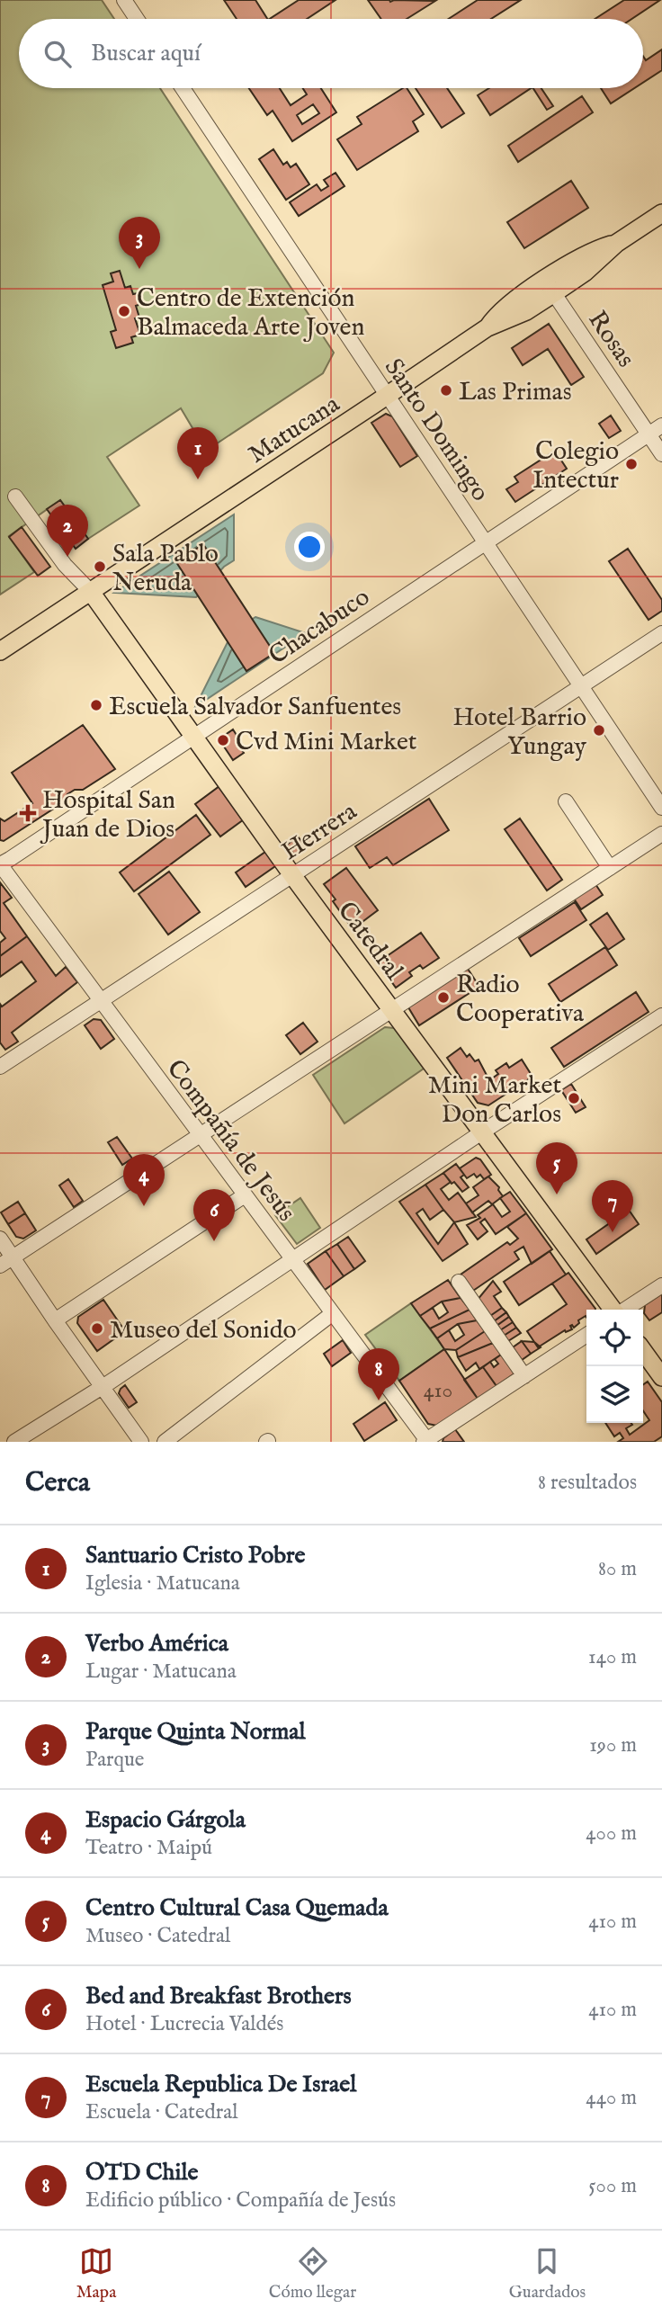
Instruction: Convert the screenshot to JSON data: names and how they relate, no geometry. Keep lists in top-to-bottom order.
{
  "streets": {
    "main road": ["Matucana", "Catedral"],
    "street": [
      "Rosas",
      "Santo Domingo",
      "Chacabuco",
      "Herrera",
      "Compañía de Jesús"
    ]
  },
  "crossings": [
    ["Rosas", "Matucana"],
    ["Rosas", "Chacabuco"],
    ["Matucana", "Santo Domingo"],
    ["Matucana", "Catedral"],
    ["Santo Domingo", "Chacabuco"],
    ["Santo Domingo", "Herrera"],
    ["Chacabuco", "Catedral"],
    ["Chacabuco", "Compañía de Jesús"],
    ["Herrera", "Catedral"],
    ["Herrera", "Compañía de Jesús"]
  ],
  "places": {
    "other": [
      "Centro de Extención Balmaceda Arte Joven",
      "Las Primas",
      "Colegio Intectur",
      "Sala Pablo Neruda",
      "Escuela Salvador Sanfuentes",
      "Hotel Barrio Yungay",
      "Cvd Mini Market",
      "Radio Cooperativa",
      "Mini Market Don Carlos",
      "Museo del Sonido"
    ],
    "health": ["Hospital San Juan de Dios"]
  },
  "house_numbers": ["410"],
  "page": {
    "search": "Buscar aquí",
    "pins": [
      "3",
      "1",
      "2",
      "5",
      "4",
      "7",
      "6",
      "8"
    ],
    "heading": ["Cerca", "8 resultados"],
    "list": [
      {
        "mark": "1",
        "name": "Santuario Cristo Pobre",
        "note": "Iglesia · Matucana",
        "value": "80 m"
      },
      {
        "mark": "2",
        "name": "Verbo América",
        "note": "Lugar · Matucana",
        "value": "140 m"
      },
      {
        "mark": "3",
        "name": "Parque Quinta Normal",
        "note": "Parque",
        "value": "190 m"
      },
      {
        "mark": "4",
        "name": "Espacio Gárgola",
        "note": "Teatro · Maipú",
        "value": "400 m"
      },
      {
        "mark": "5",
        "name": "Centro Cultural Casa Quemada",
        "note": "Museo · Catedral",
        "value": "410 m"
      },
      {
        "mark": "6",
        "name": "Bed and Breakfast Brothers",
        "note": "Hotel · Lucrecia Valdés",
        "value": "410 m"
      },
      {
        "mark": "7",
        "name": "Escuela Republica De Israel",
        "note": "Escuela · Catedral",
        "value": "440 m"
      },
      {
        "mark": "8",
        "name": "OTD Chile",
        "note": "Edificio público · Compañía de Jesús",
        "value": "500 m"
      }
    ],
    "nav": ["Mapa", "Cómo llegar", "Guardados"]
  }
}
